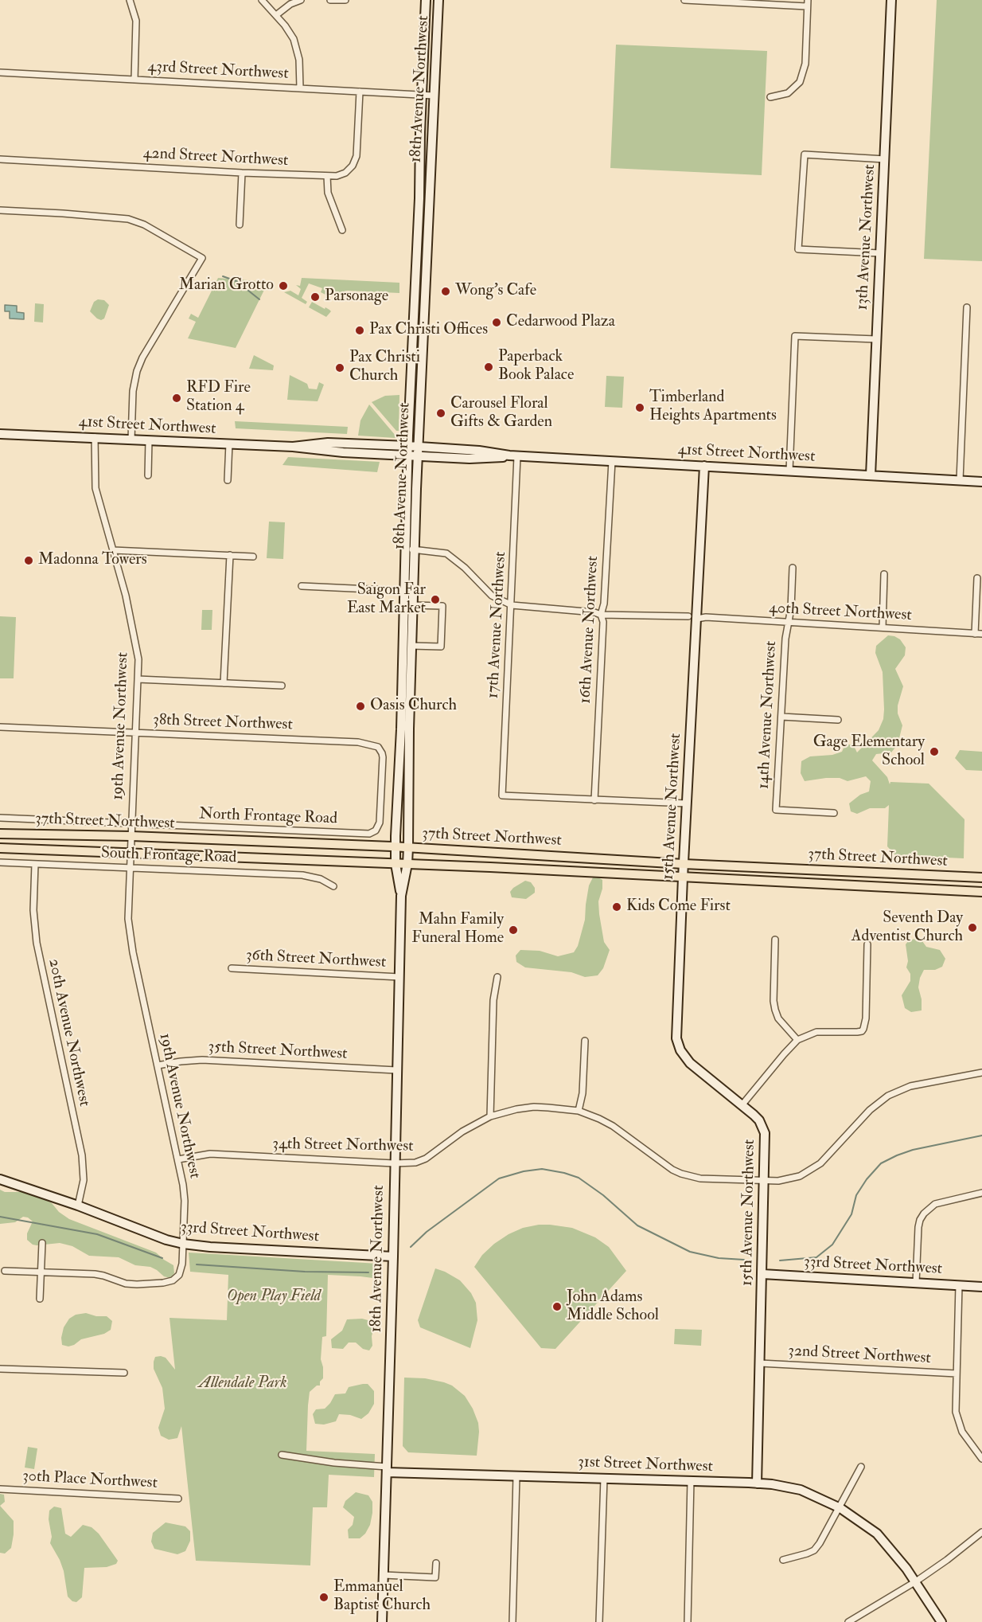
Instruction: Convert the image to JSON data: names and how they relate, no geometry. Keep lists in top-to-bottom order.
{
  "streets": {
    "main road": [
      "18th Avenue Northwest",
      "13th Avenue Northwest",
      "41st Street Northwest",
      "15th Avenue Northwest",
      "37th Street Northwest",
      "33rd Street Northwest",
      "31st Street Northwest"
    ],
    "street": [
      "43rd Street Northwest",
      "42nd Street Northwest",
      "40th Street Northwest",
      "17th Avenue Northwest",
      "16th Avenue Northwest",
      "14th Avenue Northwest",
      "38th Street Northwest",
      "19th Avenue Northwest",
      "North Frontage Road",
      "South Frontage Road",
      "36th Street Northwest",
      "20th Avenue Northwest",
      "35th Street Northwest",
      "34th Street Northwest",
      "32nd Street Northwest",
      "30th Place Northwest"
    ]
  },
  "crossings": [
    ["43rd Street Northwest", "18th Avenue Northwest"],
    ["43rd Street Northwest", "42nd Street Northwest"],
    ["18th Avenue Northwest", "41st Street Northwest"],
    ["18th Avenue Northwest", "40th Street Northwest"],
    ["18th Avenue Northwest", "37th Street Northwest"],
    ["18th Avenue Northwest", "36th Street Northwest"],
    ["18th Avenue Northwest", "35th Street Northwest"],
    ["18th Avenue Northwest", "34th Street Northwest"],
    ["18th Avenue Northwest", "33rd Street Northwest"],
    ["18th Avenue Northwest", "31st Street Northwest"],
    ["13th Avenue Northwest", "41st Street Northwest"],
    ["41st Street Northwest", "17th Avenue Northwest"],
    ["41st Street Northwest", "16th Avenue Northwest"],
    ["41st Street Northwest", "19th Avenue Northwest"],
    ["41st Street Northwest", "15th Avenue Northwest"],
    ["40th Street Northwest", "17th Avenue Northwest"],
    ["40th Street Northwest", "16th Avenue Northwest"],
    ["40th Street Northwest", "14th Avenue Northwest"],
    ["40th Street Northwest", "15th Avenue Northwest"],
    ["17th Avenue Northwest", "16th Avenue Northwest"],
    ["38th Street Northwest", "19th Avenue Northwest"],
    ["38th Street Northwest", "North Frontage Road"],
    ["19th Avenue Northwest", "North Frontage Road"],
    ["19th Avenue Northwest", "37th Street Northwest"],
    ["19th Avenue Northwest", "South Frontage Road"],
    ["19th Avenue Northwest", "35th Street Northwest"],
    ["19th Avenue Northwest", "34th Street Northwest"],
    ["19th Avenue Northwest", "33rd Street Northwest"],
    ["15th Avenue Northwest", "37th Street Northwest"],
    ["15th Avenue Northwest", "34th Street Northwest"],
    ["15th Avenue Northwest", "33rd Street Northwest"],
    ["15th Avenue Northwest", "32nd Street Northwest"],
    ["15th Avenue Northwest", "31st Street Northwest"],
    ["South Frontage Road", "20th Avenue Northwest"],
    ["20th Avenue Northwest", "33rd Street Northwest"]
  ],
  "parks": ["Open Play Field", "Allendale Park"],
  "places": [
    "Marian Grotto",
    "Wong's Cafe",
    "Parsonage",
    "Cedarwood Plaza",
    "Pax Christi Offices",
    "Paperback Book Palace",
    "Pax Christi Church",
    "RFD Fire Station 4",
    "Timberland Heights Apartments",
    "Carousel Floral Gifts & Garden",
    "Madonna Towers",
    "Saigon Far East Market",
    "Oasis Church",
    "Gage Elementary School",
    "Kids Come First",
    "Seventh Day Adventist Church",
    "Mahn Family Funeral Home",
    "John Adams Middle School",
    "Emmanuel Baptist Church"
  ]
}
